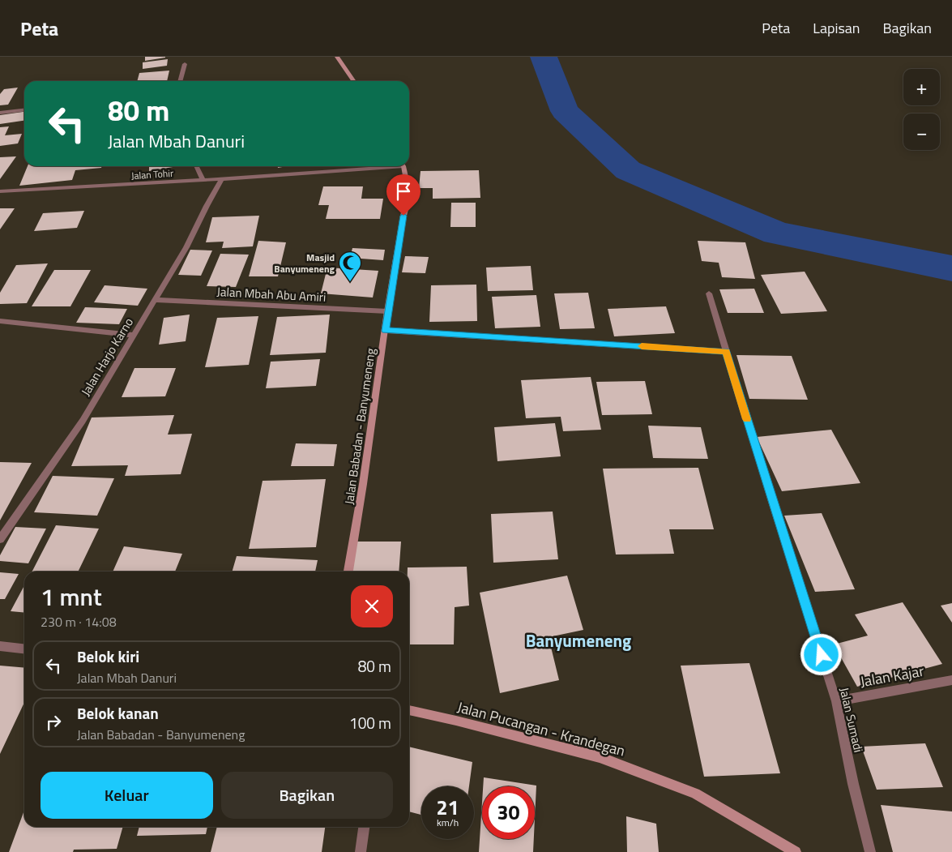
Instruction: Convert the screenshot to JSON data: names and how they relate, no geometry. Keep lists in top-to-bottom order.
{
  "streets": {
    "street": [
      "Jalan Tohir",
      "Jalan Mbah Abu Amiri",
      "Jalan Harjo Karno",
      "Jalan Babadan - Banyumeneng",
      "Jalan Kajar",
      "Jalan Sumadi",
      "Jalan Pucangan - Krandegan"
    ]
  },
  "crossings": [
    ["Jalan Tohir", "Jalan Harjo Karno"],
    ["Jalan Mbah Abu Amiri", "Jalan Harjo Karno"],
    ["Jalan Mbah Abu Amiri", "Jalan Babadan - Banyumeneng"],
    ["Jalan Kajar", "Jalan Sumadi"]
  ],
  "districts": ["Banyumeneng"],
  "places": {
    "mosque": ["Masjid Banyumeneng"]
  },
  "page": {
    "header": "Peta",
    "nav": ["Peta", "Lapisan", "Bagikan"],
    "map_buttons": ["+", "−"],
    "turn": ["80 m", "Jalan Mbah Danuri"],
    "heading": ["1 mnt", "230 m · 14:08"],
    "list": [
      {
        "name": "Belok kiri",
        "note": "Jalan Mbah Danuri",
        "value": "80 m"
      },
      {
        "name": "Belok kanan",
        "note": "Jalan Babadan - Banyumeneng",
        "value": "100 m"
      }
    ],
    "buttons": ["Keluar", "Bagikan"],
    "speed": "21 km/h",
    "limit": "30"
  }
}
